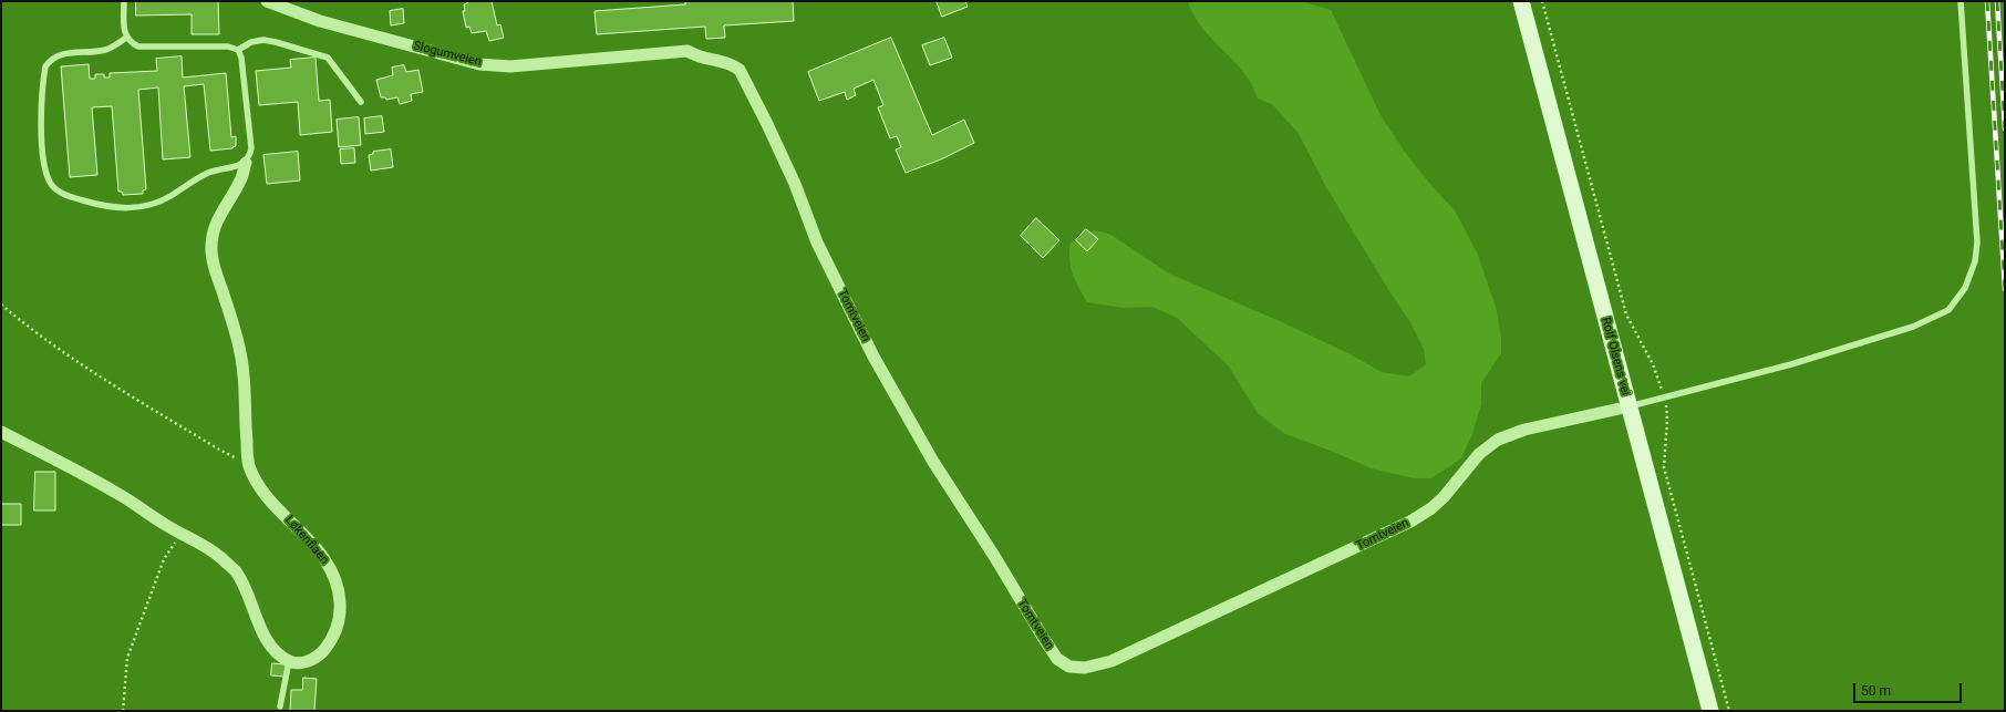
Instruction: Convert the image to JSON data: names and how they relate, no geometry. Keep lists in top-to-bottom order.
{
  "streets": {
    "main road": ["Rolf Olsens vei"],
    "street": ["Slogumveien", "Tomtveien", "Løkenflaen"]
  },
  "crossings": [
    ["Slogumveien", "Tomtveien"],
    ["Tomtveien", "Rolf Olsens vei"]
  ],
  "scale_bar": "50 m"
}
